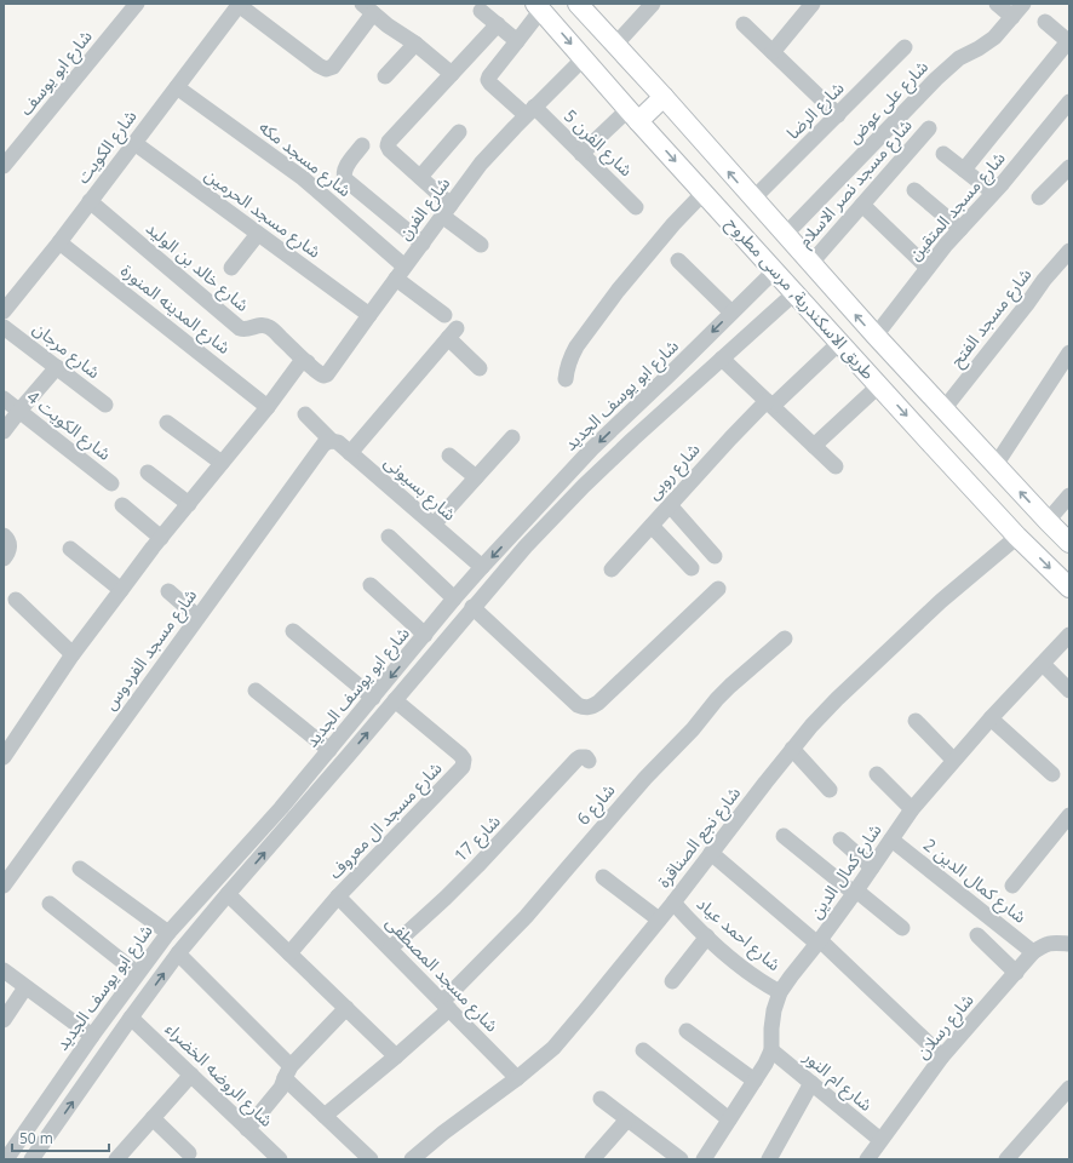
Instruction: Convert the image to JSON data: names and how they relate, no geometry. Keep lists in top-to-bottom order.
{
  "streets": {
    "main road": ["طريق الاسكندرية, مرسى مطروح"],
    "street": [
      "شارع ابو يوسف",
      "شارع على عوض",
      "شارع الرضا",
      "شارع الفرن 5",
      "شارع الكويت",
      "شارع مسجد مكه",
      "شارع مسجد نصر الاسلام",
      "شارع مسجد المتقين",
      "شارع الفرن",
      "شارع مسجد الحرمين",
      "شارع خالد بن الوليد",
      "شارع المدينه المنورة",
      "شارع مسجد الفتح",
      "شارع مرجان",
      "شارع ابو يوسف الجديد",
      "شارع الكويت 4",
      "شارع روبى",
      "شارع بسيونى",
      "شارع مسجد الفردوس",
      "شارع 6",
      "شارع مسجد ال معروف",
      "شارع نجع الصناقرة",
      "شارع 17",
      "شارع كمال الدين",
      "شارع كمال الدين 2",
      "شارع احمد عياد",
      "شارع مسجد المصطفى",
      "شارع رسلان",
      "شارع الروضه الخضراء",
      "شارع ام النور"
    ]
  },
  "crossings": [
    ["شارع على عوض", "طريق الاسكندرية, مرسى مطروح"],
    ["شارع الرضا", "طريق الاسكندرية, مرسى مطروح"],
    ["شارع الفرن 5", "شارع الفرن"],
    ["شارع الكويت", "شارع مسجد مكه"],
    ["شارع الكويت", "شارع مسجد الحرمين"],
    ["شارع الكويت", "شارع خالد بن الوليد"],
    ["شارع الكويت", "شارع المدينه المنورة"],
    ["شارع مسجد مكه", "شارع الفرن"],
    ["شارع مسجد نصر الاسلام", "طريق الاسكندرية, مرسى مطروح"],
    ["شارع مسجد المتقين", "طريق الاسكندرية, مرسى مطروح"],
    ["شارع الفرن", "شارع مسجد الحرمين"],
    ["شارع الفرن", "شارع خالد بن الوليد"],
    ["شارع الفرن", "طريق الاسكندرية, مرسى مطروح"],
    ["طريق الاسكندرية, مرسى مطروح", "شارع مسجد الفتح"],
    ["طريق الاسكندرية, مرسى مطروح", "شارع ابو يوسف الجديد"],
    ["طريق الاسكندرية, مرسى مطروح", "شارع روبى"],
    ["طريق الاسكندرية, مرسى مطروح", "شارع نجع الصناقرة"],
    ["شارع ابو يوسف الجديد", "شارع بسيونى"],
    ["شارع بسيونى", "شارع مسجد الفردوس"],
    ["شارع 6", "شارع مسجد المصطفى"],
    ["شارع مسجد ال معروف", "شارع مسجد المصطفى"],
    ["شارع نجع الصناقرة", "شارع احمد عياد"],
    ["شارع نجع الصناقرة", "شارع مسجد المصطفى"],
    ["شارع 17", "شارع مسجد المصطفى"],
    ["شارع كمال الدين", "شارع كمال الدين 2"],
    ["شارع كمال الدين", "شارع احمد عياد"],
    ["شارع كمال الدين", "شارع ام النور"],
    ["شارع كمال الدين 2", "شارع رسلان"],
    ["شارع رسلان", "شارع ام النور"]
  ],
  "scale_bar": "50 m"
}
